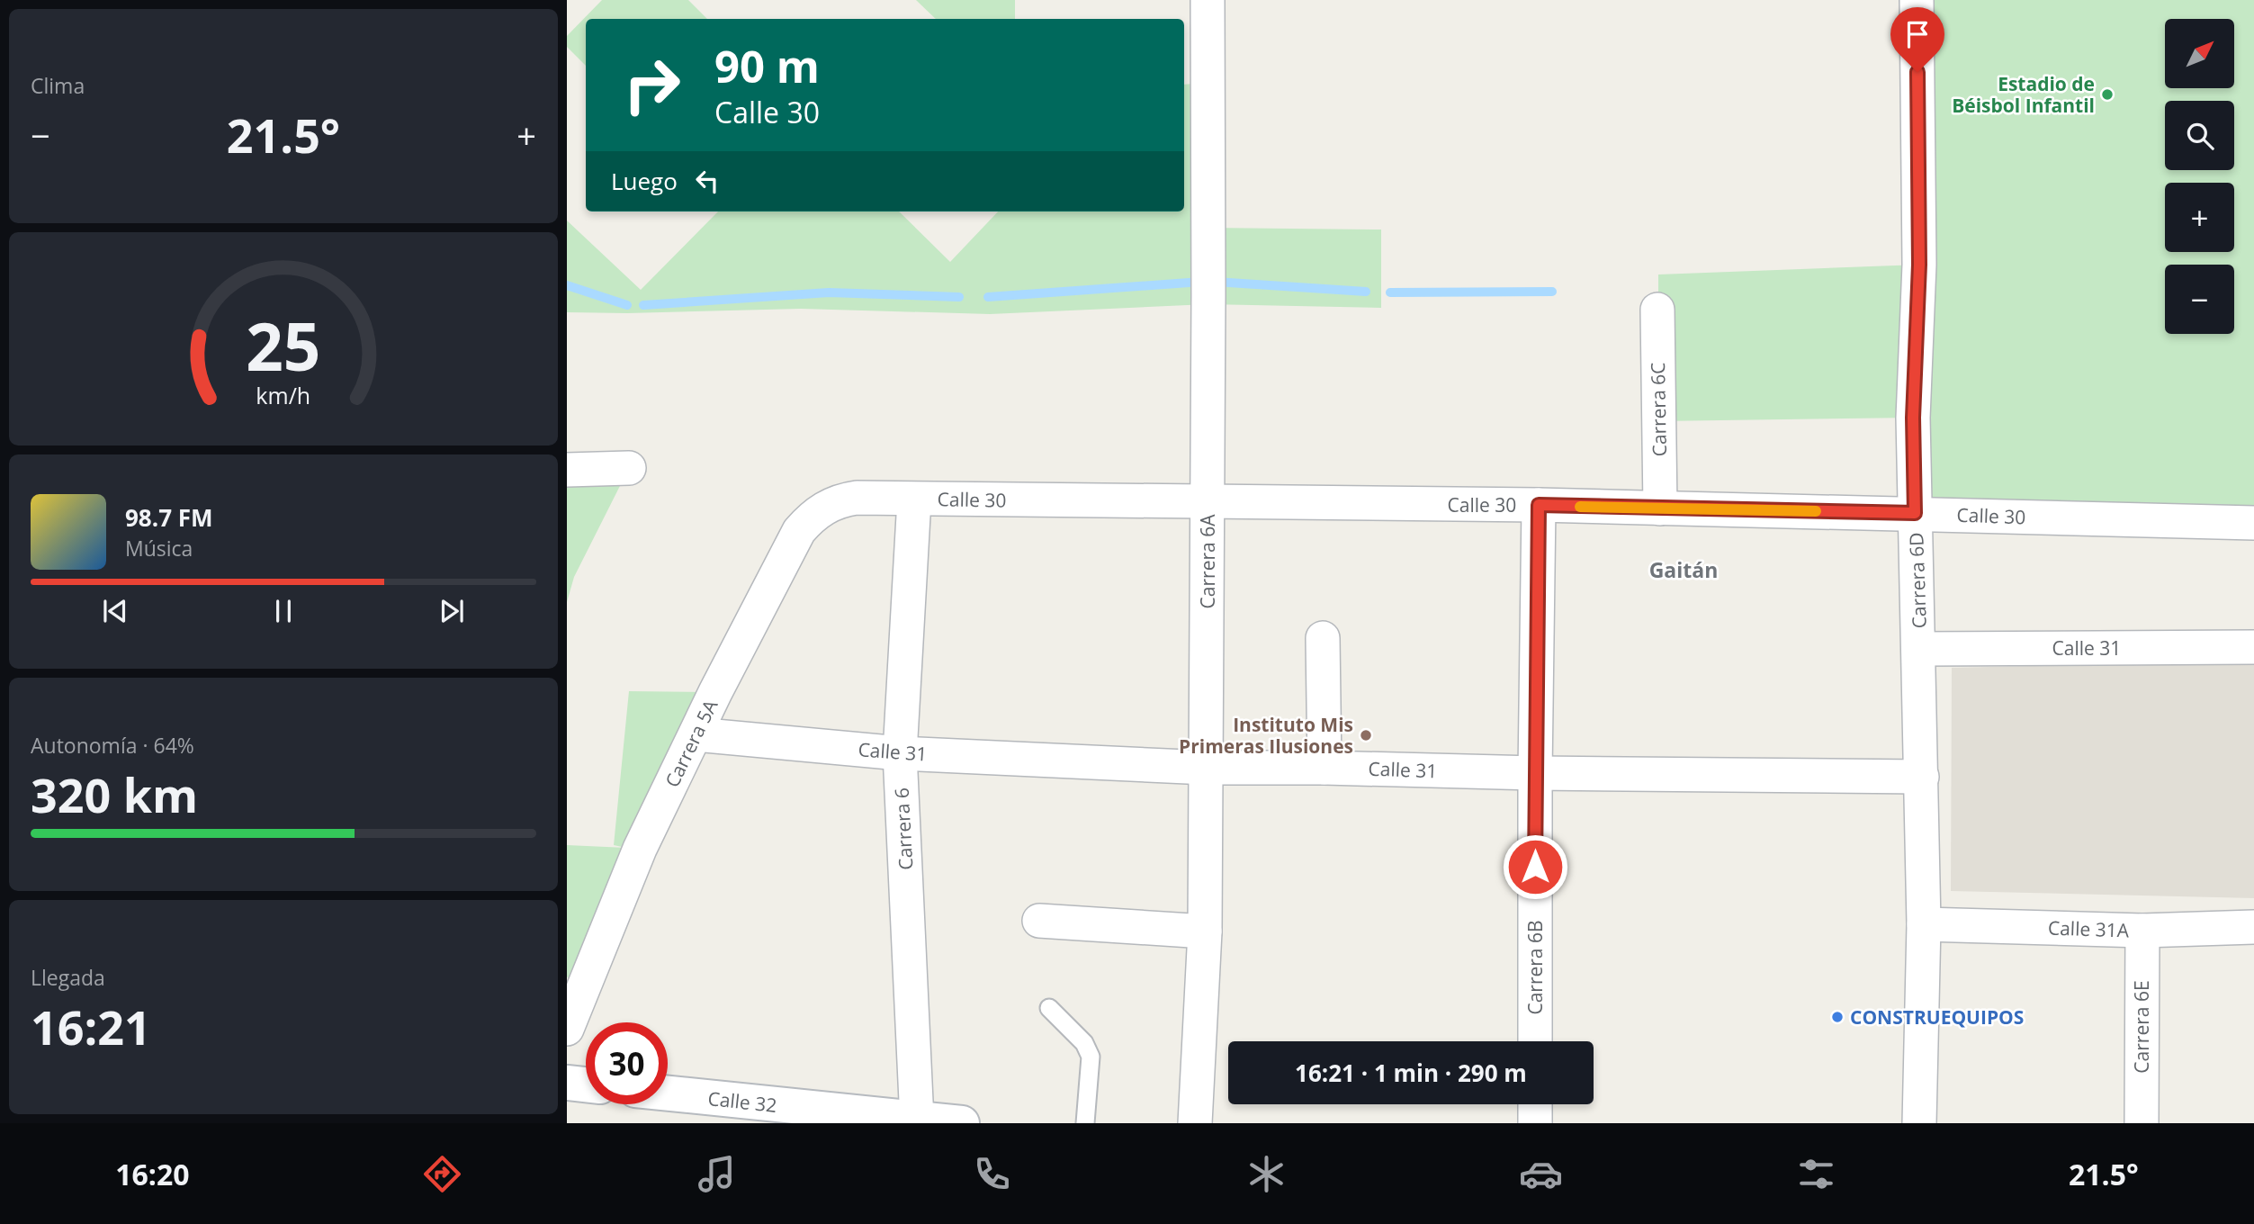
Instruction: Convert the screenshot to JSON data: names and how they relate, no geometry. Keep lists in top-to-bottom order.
{
  "streets": {
    "main road": ["Calle 32"],
    "street": [
      "Carrera 6C",
      "Calle 30",
      "Carrera 6A",
      "Carrera 6D",
      "Calle 31",
      "Carrera 5A",
      "Carrera 6",
      "Calle 31A",
      "Carrera 6B",
      "Carrera 6E"
    ]
  },
  "crossings": [
    ["Carrera 6C", "Calle 30"],
    ["Calle 30", "Carrera 6A"],
    ["Calle 30", "Carrera 6D"],
    ["Calle 30", "Carrera 5A"],
    ["Calle 30", "Carrera 6"],
    ["Calle 30", "Carrera 6B"],
    ["Carrera 6A", "Calle 31"],
    ["Carrera 6D", "Calle 31"],
    ["Carrera 6D", "Calle 31A"],
    ["Calle 31", "Carrera 5A"],
    ["Calle 31", "Carrera 6"],
    ["Calle 31", "Carrera 6B"],
    ["Carrera 6", "Calle 32"],
    ["Calle 31A", "Carrera 6E"]
  ],
  "districts": ["Gaitán"],
  "places": ["Estadio de Béisbol Infantil", "Instituto Mis Primeras Ilusiones", "CONSTRUEQUIPOS"],
  "north": "top right",
  "page": {
    "tile": [
      "Clima",
      ["Autonomía · 64%", "320 km"],
      ["Llegada", "16:21"]
    ],
    "map_buttons": ["+", "−"],
    "turn": ["90 m", "Calle 30"],
    "heat": ["−", "21.5°", "+"],
    "then": "Luego",
    "song": ["98.7 FM", "Música"],
    "limit": "30",
    "trip": "16:21 · 1 min · 290 m",
    "tabs": ["16:20", "21.5°"],
    "gauge": ["25", "km/h"]
  }
}
